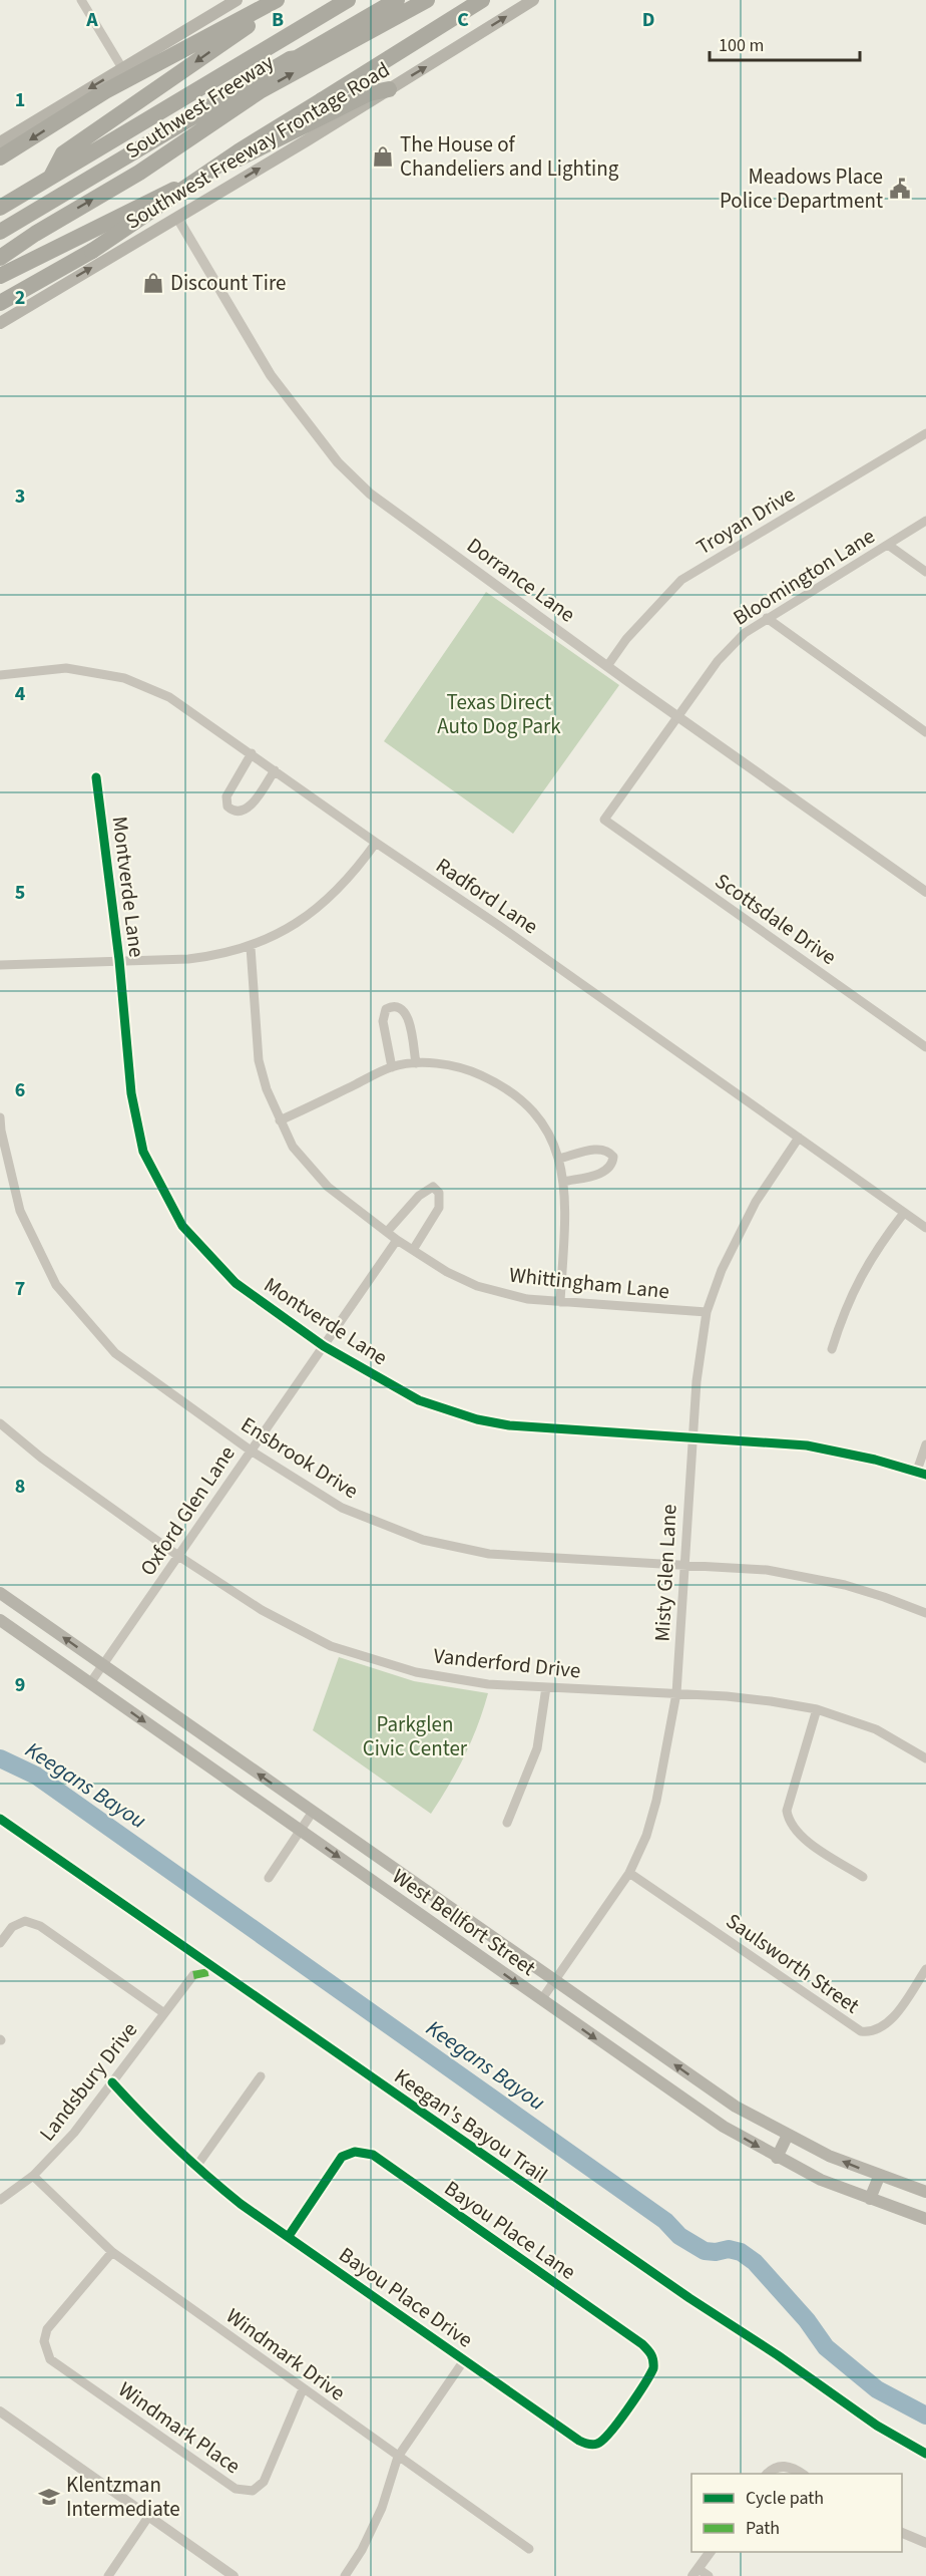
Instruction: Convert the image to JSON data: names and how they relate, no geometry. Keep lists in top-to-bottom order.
{
  "streets": {
    "highway": ["Southwest Freeway"],
    "main road": ["Southwest Freeway Frontage Road", "West Bellfort Street"],
    "street": [
      "Troyan Drive",
      "Bloomington Lane",
      "Dorrance Lane",
      "Montverde Lane",
      "Radford Lane",
      "Scottsdale Drive",
      "Whittingham Lane",
      "Ensbrook Drive",
      "Oxford Glen Lane",
      "Misty Glen Lane",
      "Vanderford Drive",
      "Saulsworth Street",
      "Landsbury Drive",
      "Bayou Place Lane",
      "Bayou Place Drive",
      "Windmark Drive",
      "Windmark Place"
    ],
    "cycle path": ["Keegan's Bayou Trail"]
  },
  "crossings": [
    ["Southwest Freeway Frontage Road", "Dorrance Lane"],
    ["Troyan Drive", "Dorrance Lane"],
    ["Bloomington Lane", "Dorrance Lane"],
    ["Bloomington Lane", "Scottsdale Drive"],
    ["Montverde Lane", "Oxford Glen Lane"],
    ["Montverde Lane", "Misty Glen Lane"],
    ["Radford Lane", "Misty Glen Lane"],
    ["Whittingham Lane", "Oxford Glen Lane"],
    ["Whittingham Lane", "Misty Glen Lane"],
    ["Ensbrook Drive", "Oxford Glen Lane"],
    ["Ensbrook Drive", "Misty Glen Lane"],
    ["Oxford Glen Lane", "Vanderford Drive"],
    ["Oxford Glen Lane", "West Bellfort Street"],
    ["Misty Glen Lane", "Vanderford Drive"],
    ["Misty Glen Lane", "West Bellfort Street"],
    ["Misty Glen Lane", "Saulsworth Street"],
    ["Landsbury Drive", "Bayou Place Drive"],
    ["Landsbury Drive", "Windmark Drive"],
    ["Bayou Place Lane", "Bayou Place Drive"],
    ["Windmark Drive", "Windmark Place"]
  ],
  "one_way": ["Southwest Freeway Frontage Road"],
  "water": ["Keegans Bayou"],
  "parks": ["Texas Direct Auto Dog Park", "Parkglen Civic Center"],
  "places": {
    "shop": ["The House of Chandeliers and Lighting", "Discount Tire"],
    "public building": ["Meadows Place Police Department"],
    "school or university": ["Klentzman Intermediate"]
  },
  "legend": ["Cycle path", "Path"],
  "scale_bar": "100 m",
  "grid": {
    "columns": [
      "A",
      "B",
      "C",
      "D"
    ],
    "rows": [
      "1",
      "2",
      "3",
      "4",
      "5",
      "6",
      "7",
      "8",
      "9"
    ]
  }
}
